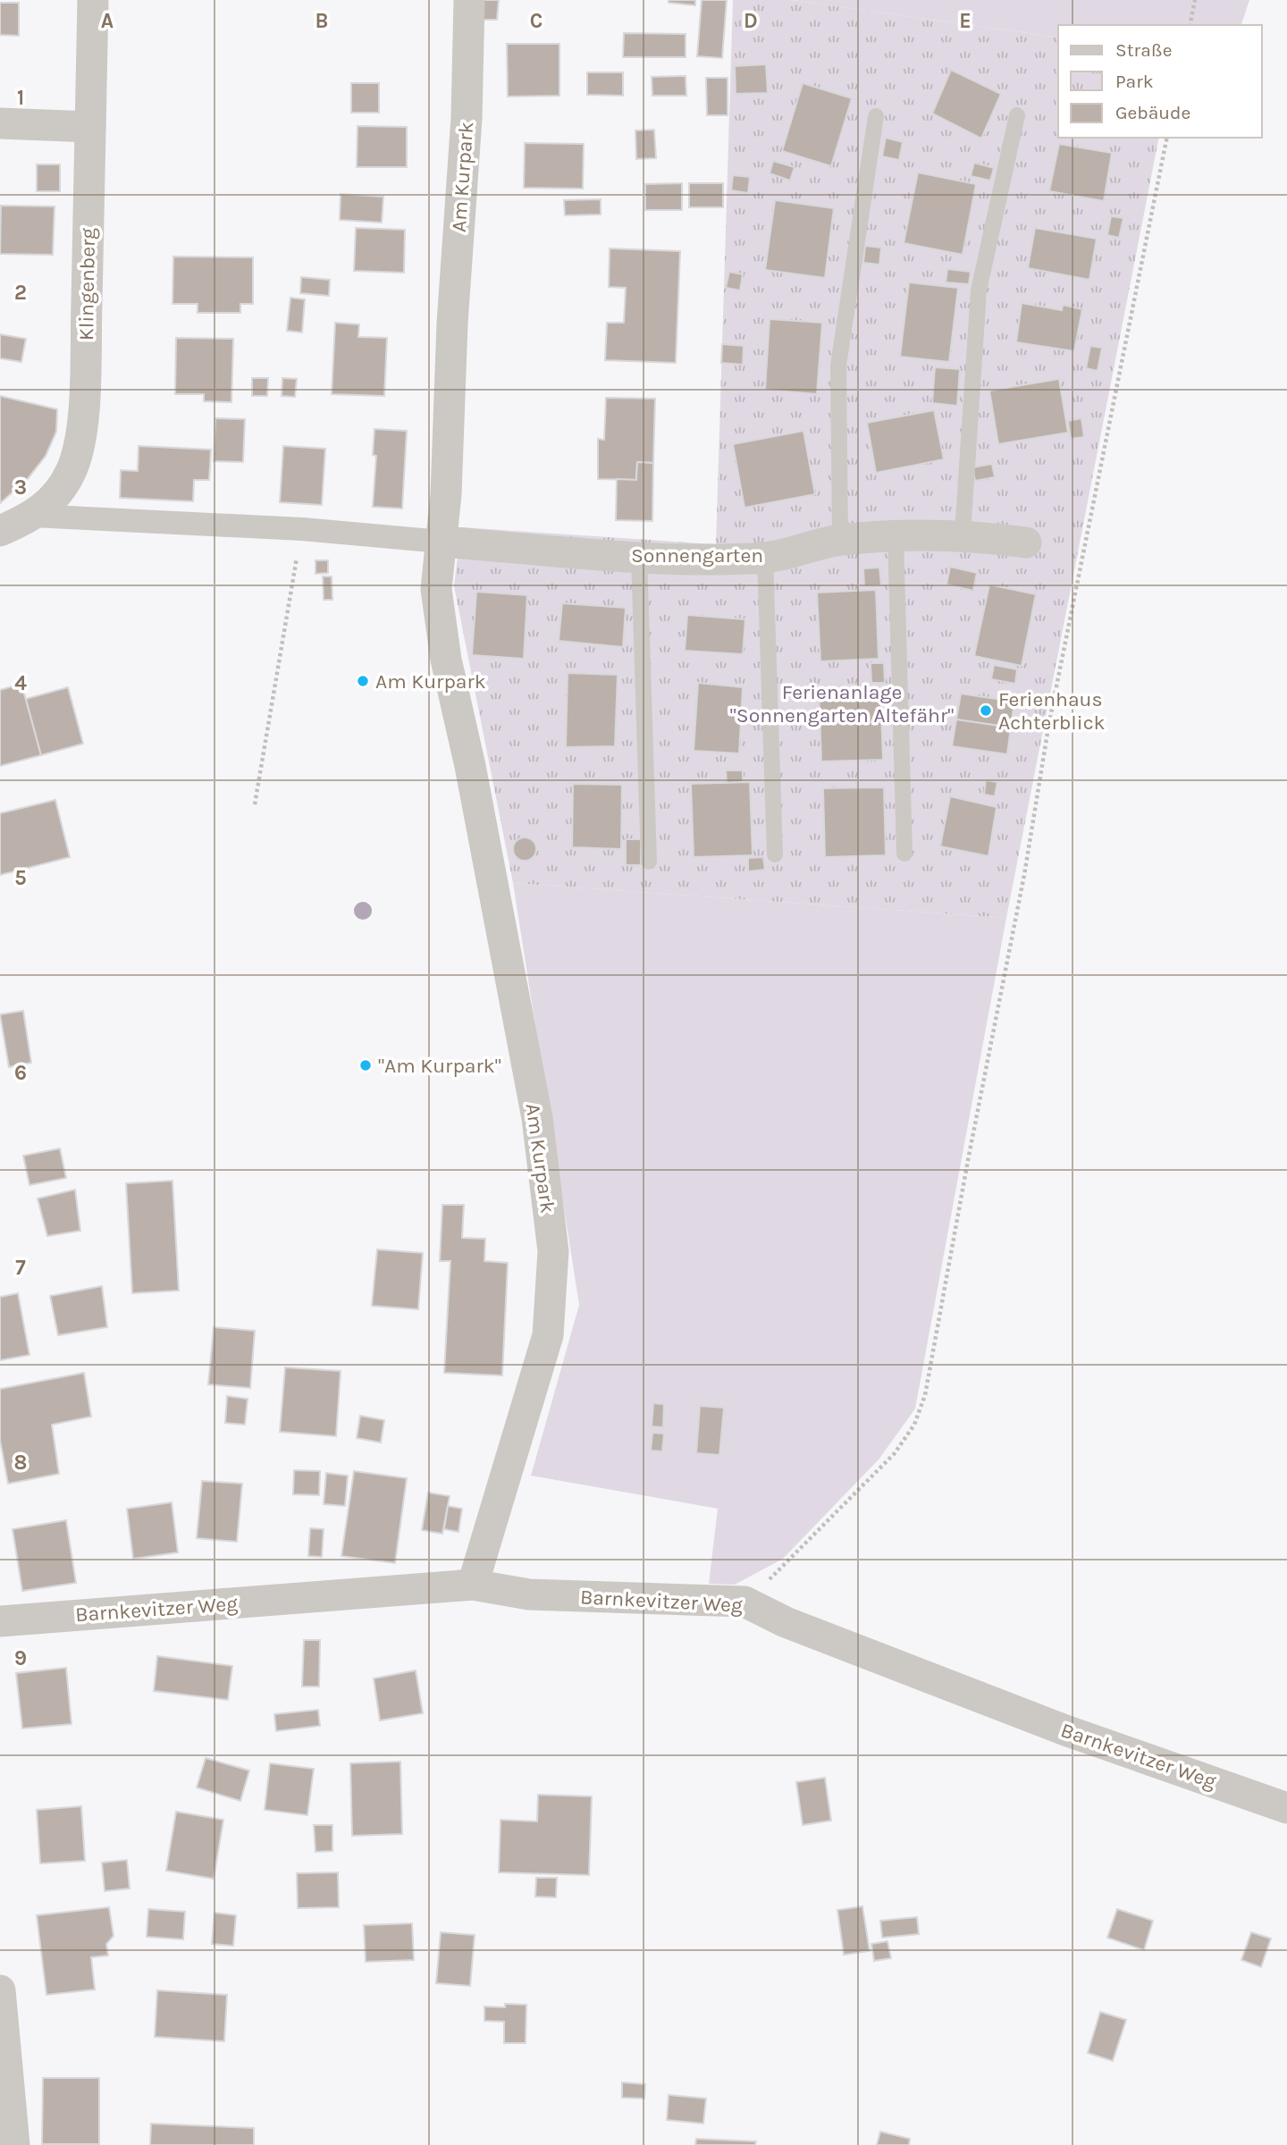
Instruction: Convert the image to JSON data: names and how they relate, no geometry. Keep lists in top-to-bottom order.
{
  "streets": {
    "street": [
      "Am Kurpark",
      "Klingenberg",
      "Sonnengarten",
      "Barnkevitzer Weg"
    ]
  },
  "crossings": [
    ["Am Kurpark", "Sonnengarten"],
    ["Am Kurpark", "Barnkevitzer Weg"]
  ],
  "parks": ["Ferienanlage \"Sonnengarten Altefähr\""],
  "places": ["Am Kurpark", "Ferienhaus Achterblick", "\"Am Kurpark\""],
  "legend": ["Straße", "Park", "Gebäude"],
  "grid": {
    "columns": [
      "A",
      "B",
      "C",
      "D",
      "E"
    ],
    "rows": [
      "1",
      "2",
      "3",
      "4",
      "5",
      "6",
      "7",
      "8",
      "9"
    ]
  }
}
